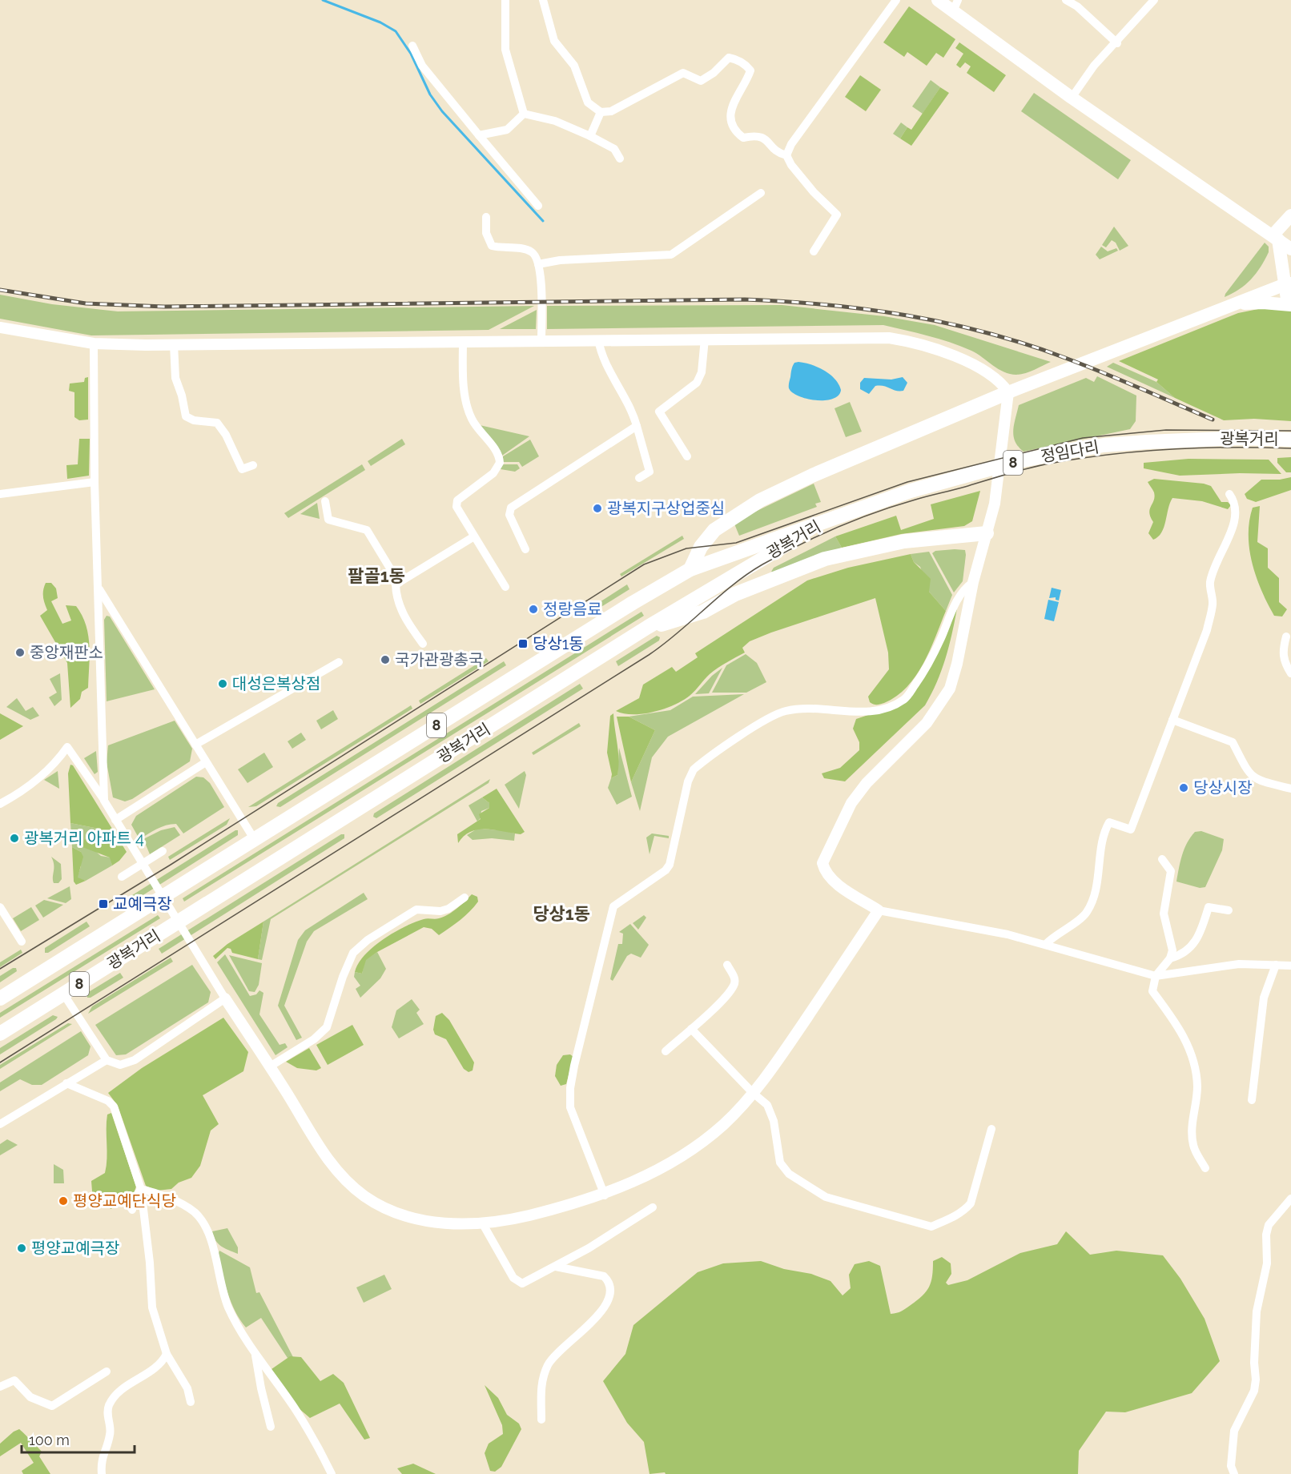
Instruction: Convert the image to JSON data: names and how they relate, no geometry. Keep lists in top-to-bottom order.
{
  "streets": {
    "highway": ["광복거리", "정임다리", "8"]
  },
  "crossings": [
    ["광복거리", "정임다리"]
  ],
  "districts": ["팔골1동", "당상1동"],
  "places": {
    "other": [
      "광복지구상업중심",
      "정랑음료",
      "중앙재판소",
      "국가관광총국",
      "대성은복상점",
      "당상시장",
      "광복거리 아파트 4",
      "평양교예단식당",
      "평양교예극장"
    ],
    "transit": ["당상1동", "교예극장"]
  },
  "scale_bar": "100 m"
}
